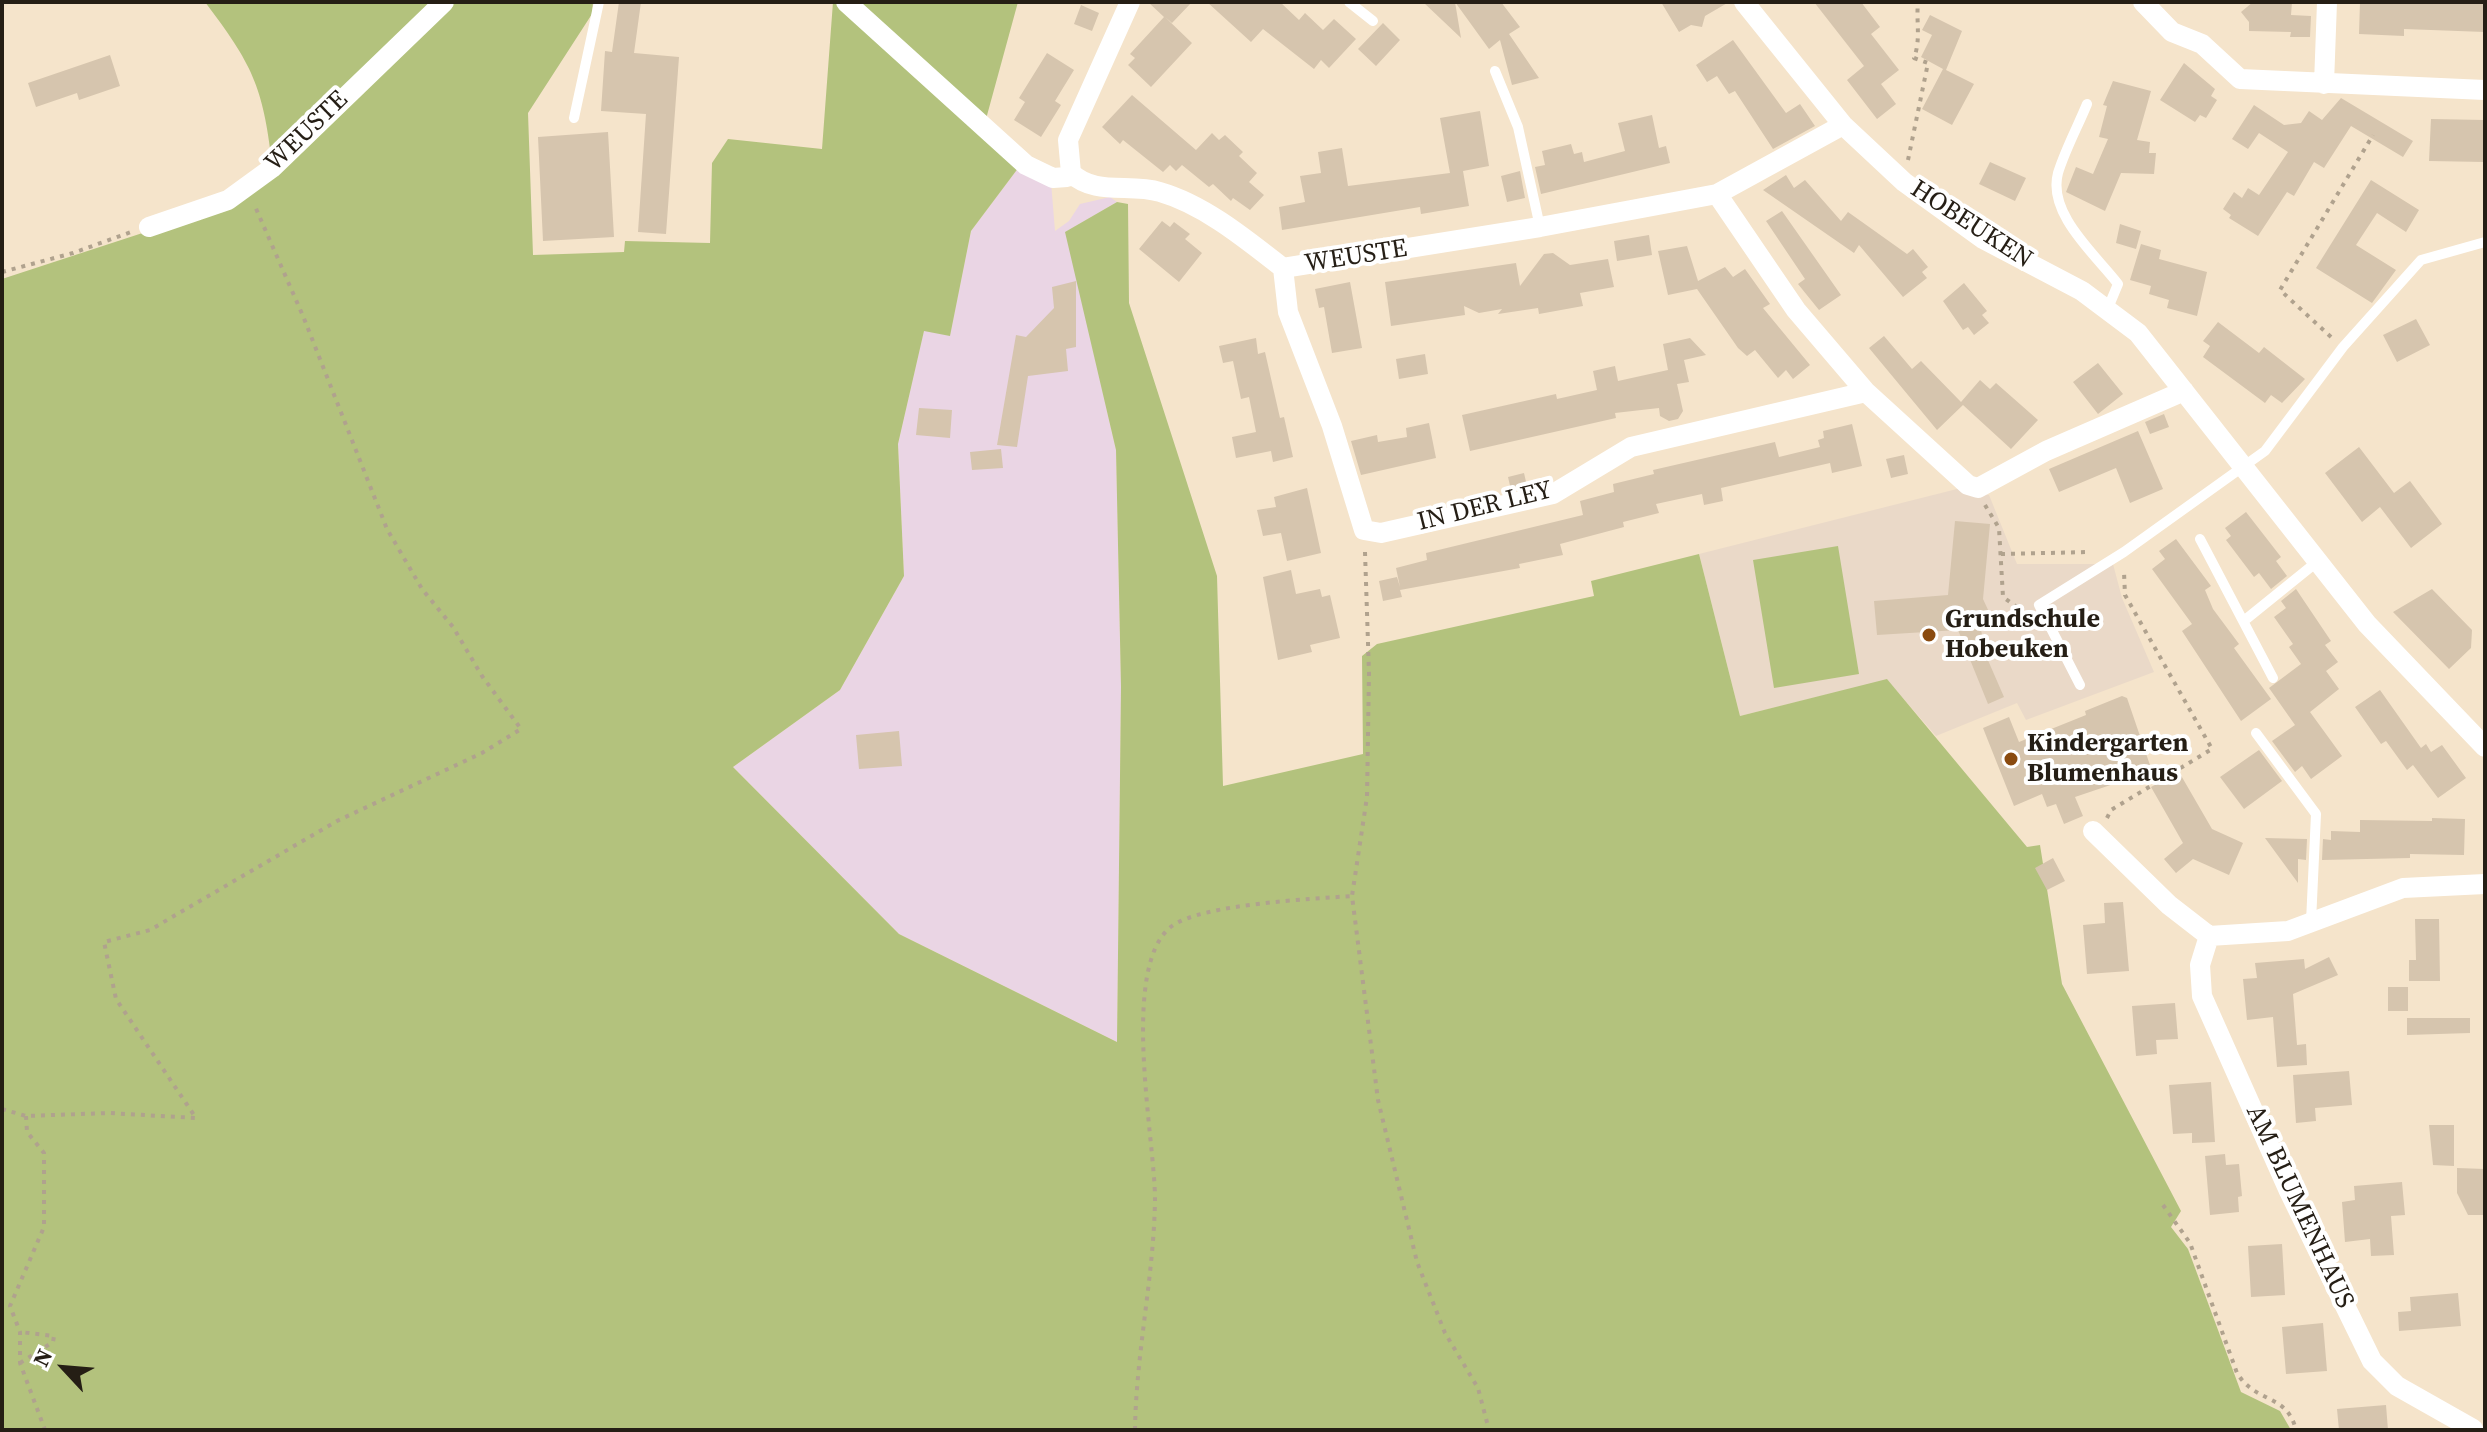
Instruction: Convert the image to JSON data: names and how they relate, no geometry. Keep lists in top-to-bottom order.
{
  "streets": {
    "street": [
      "WEUSTE",
      "HOBEUKEN",
      "IN DER LEY",
      "AM BLUMENHAUS"
    ]
  },
  "crossings": [
    ["WEUSTE", "HOBEUKEN"]
  ],
  "places": ["Grundschule Hobeuken", "Kindergarten Blumenhaus"],
  "north": "top left"
}
